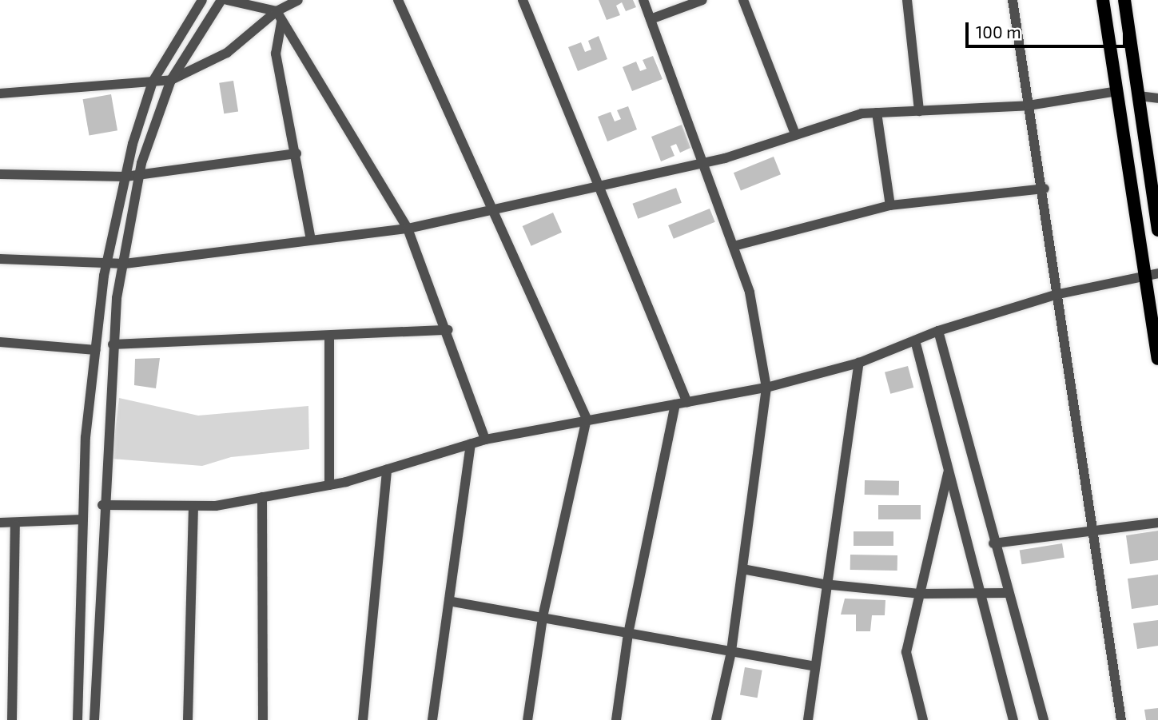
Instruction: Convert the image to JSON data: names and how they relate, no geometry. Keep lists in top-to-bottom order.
{
  "scale_bar": "100 m"
}
